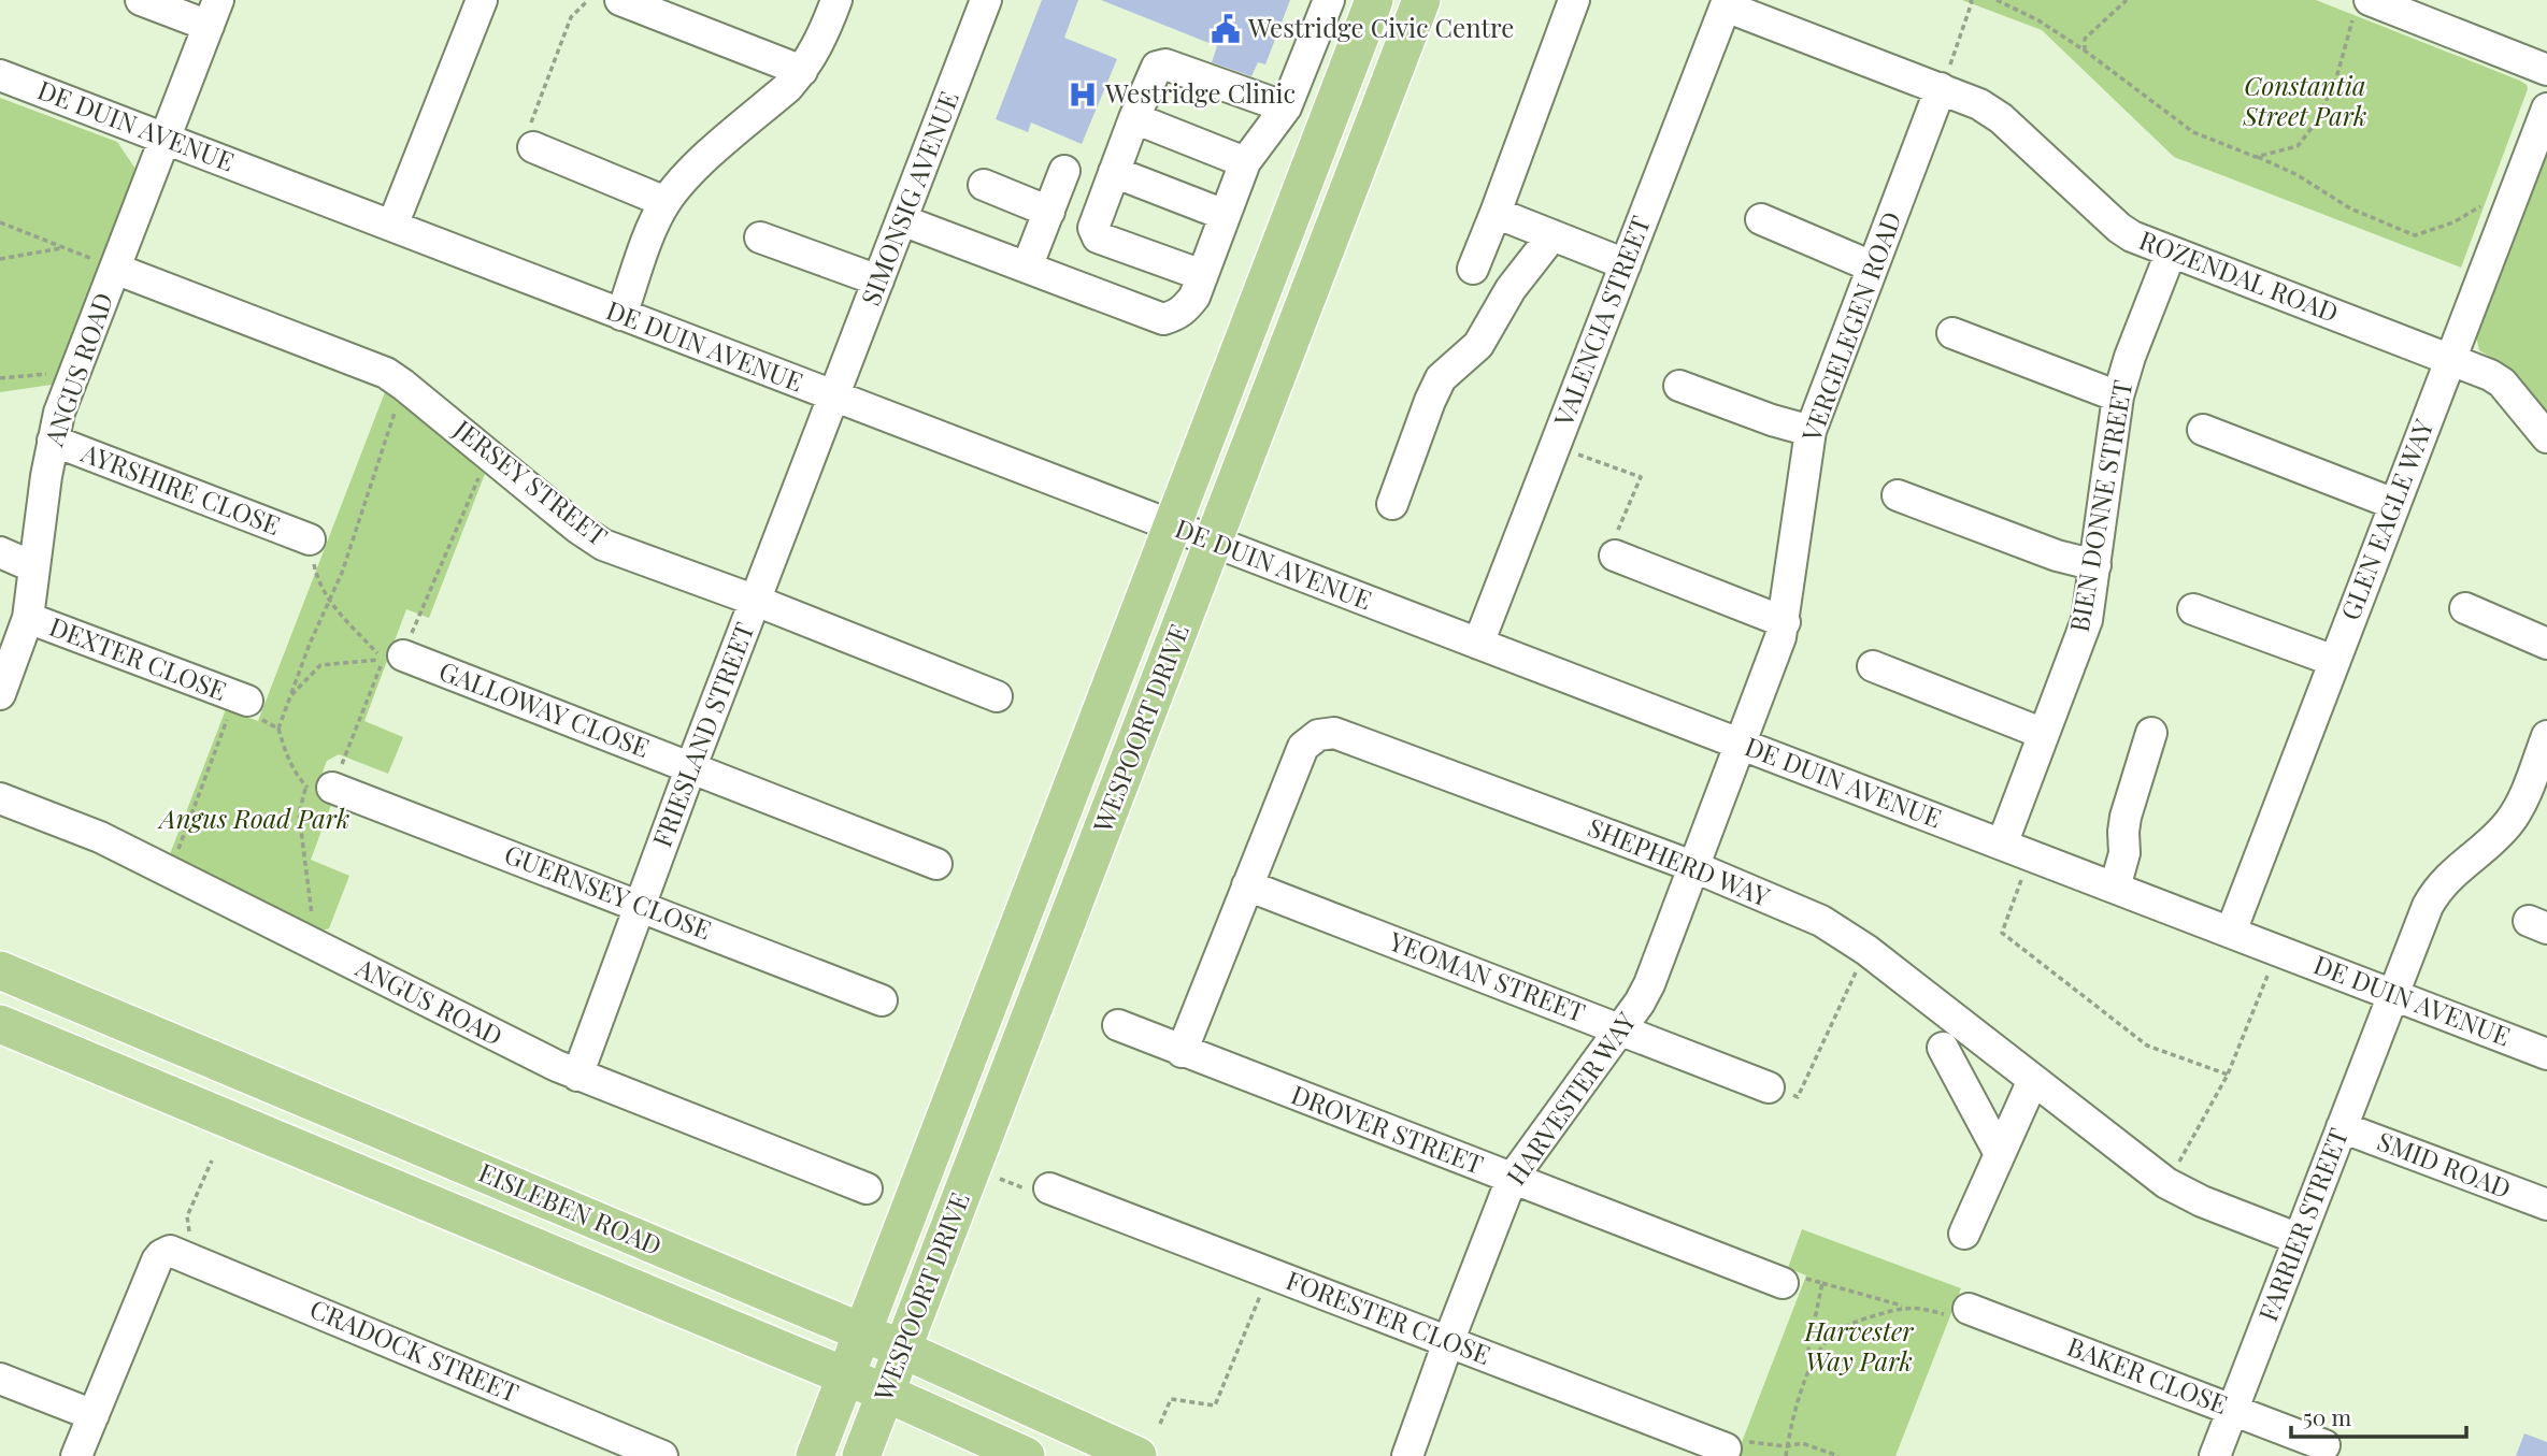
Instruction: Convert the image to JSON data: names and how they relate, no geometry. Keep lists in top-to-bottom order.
{
  "streets": {
    "main road": ["WESPOORT DRIVE", "EISLEBEN ROAD"],
    "street": [
      "DE DUIN AVENUE",
      "SIMONSIG AVENUE",
      "ROZENDAL ROAD",
      "VALENCIA STREET",
      "VERGELEGEN ROAD",
      "ANGUS ROAD",
      "JERSEY STREET",
      "AYRSHIRE CLOSE",
      "BIEN DONNE STREET",
      "GLEN EAGLE WAY",
      "DEXTER CLOSE",
      "GALLOWAY CLOSE",
      "FRIESLAND STREET",
      "SHEPHERD WAY",
      "GUERNSEY CLOSE",
      "YEOMAN STREET",
      "HARVESTER WAY",
      "DROVER STREET",
      "SMID ROAD",
      "FARRIER STREET",
      "FORESTER CLOSE",
      "CRADOCK STREET",
      "BAKER CLOSE"
    ]
  },
  "crossings": [
    ["DE DUIN AVENUE", "SIMONSIG AVENUE"],
    ["DE DUIN AVENUE", "VALENCIA STREET"],
    ["DE DUIN AVENUE", "VERGELEGEN ROAD"],
    ["DE DUIN AVENUE", "ANGUS ROAD"],
    ["DE DUIN AVENUE", "BIEN DONNE STREET"],
    ["DE DUIN AVENUE", "GLEN EAGLE WAY"],
    ["DE DUIN AVENUE", "WESPOORT DRIVE"],
    ["DE DUIN AVENUE", "FRIESLAND STREET"],
    ["DE DUIN AVENUE", "HARVESTER WAY"],
    ["DE DUIN AVENUE", "FARRIER STREET"],
    ["SIMONSIG AVENUE", "FRIESLAND STREET"],
    ["ROZENDAL ROAD", "VALENCIA STREET"],
    ["ROZENDAL ROAD", "VERGELEGEN ROAD"],
    ["ROZENDAL ROAD", "BIEN DONNE STREET"],
    ["ROZENDAL ROAD", "GLEN EAGLE WAY"],
    ["VERGELEGEN ROAD", "HARVESTER WAY"],
    ["ANGUS ROAD", "JERSEY STREET"],
    ["ANGUS ROAD", "AYRSHIRE CLOSE"],
    ["ANGUS ROAD", "DEXTER CLOSE"],
    ["ANGUS ROAD", "FRIESLAND STREET"],
    ["JERSEY STREET", "FRIESLAND STREET"],
    ["GALLOWAY CLOSE", "FRIESLAND STREET"],
    ["WESPOORT DRIVE", "EISLEBEN ROAD"],
    ["FRIESLAND STREET", "GUERNSEY CLOSE"],
    ["SHEPHERD WAY", "YEOMAN STREET"],
    ["SHEPHERD WAY", "HARVESTER WAY"],
    ["SHEPHERD WAY", "DROVER STREET"],
    ["SHEPHERD WAY", "FARRIER STREET"],
    ["YEOMAN STREET", "HARVESTER WAY"],
    ["HARVESTER WAY", "DROVER STREET"],
    ["HARVESTER WAY", "FORESTER CLOSE"],
    ["SMID ROAD", "FARRIER STREET"],
    ["FARRIER STREET", "BAKER CLOSE"]
  ],
  "parks": ["Constantia Street Park", "Angus Road Park", "Harvester Way Park"],
  "places": {
    "public building": ["Westridge Civic Centre"],
    "hospital": ["Westridge Clinic"]
  },
  "scale_bar": "50 m"
}
